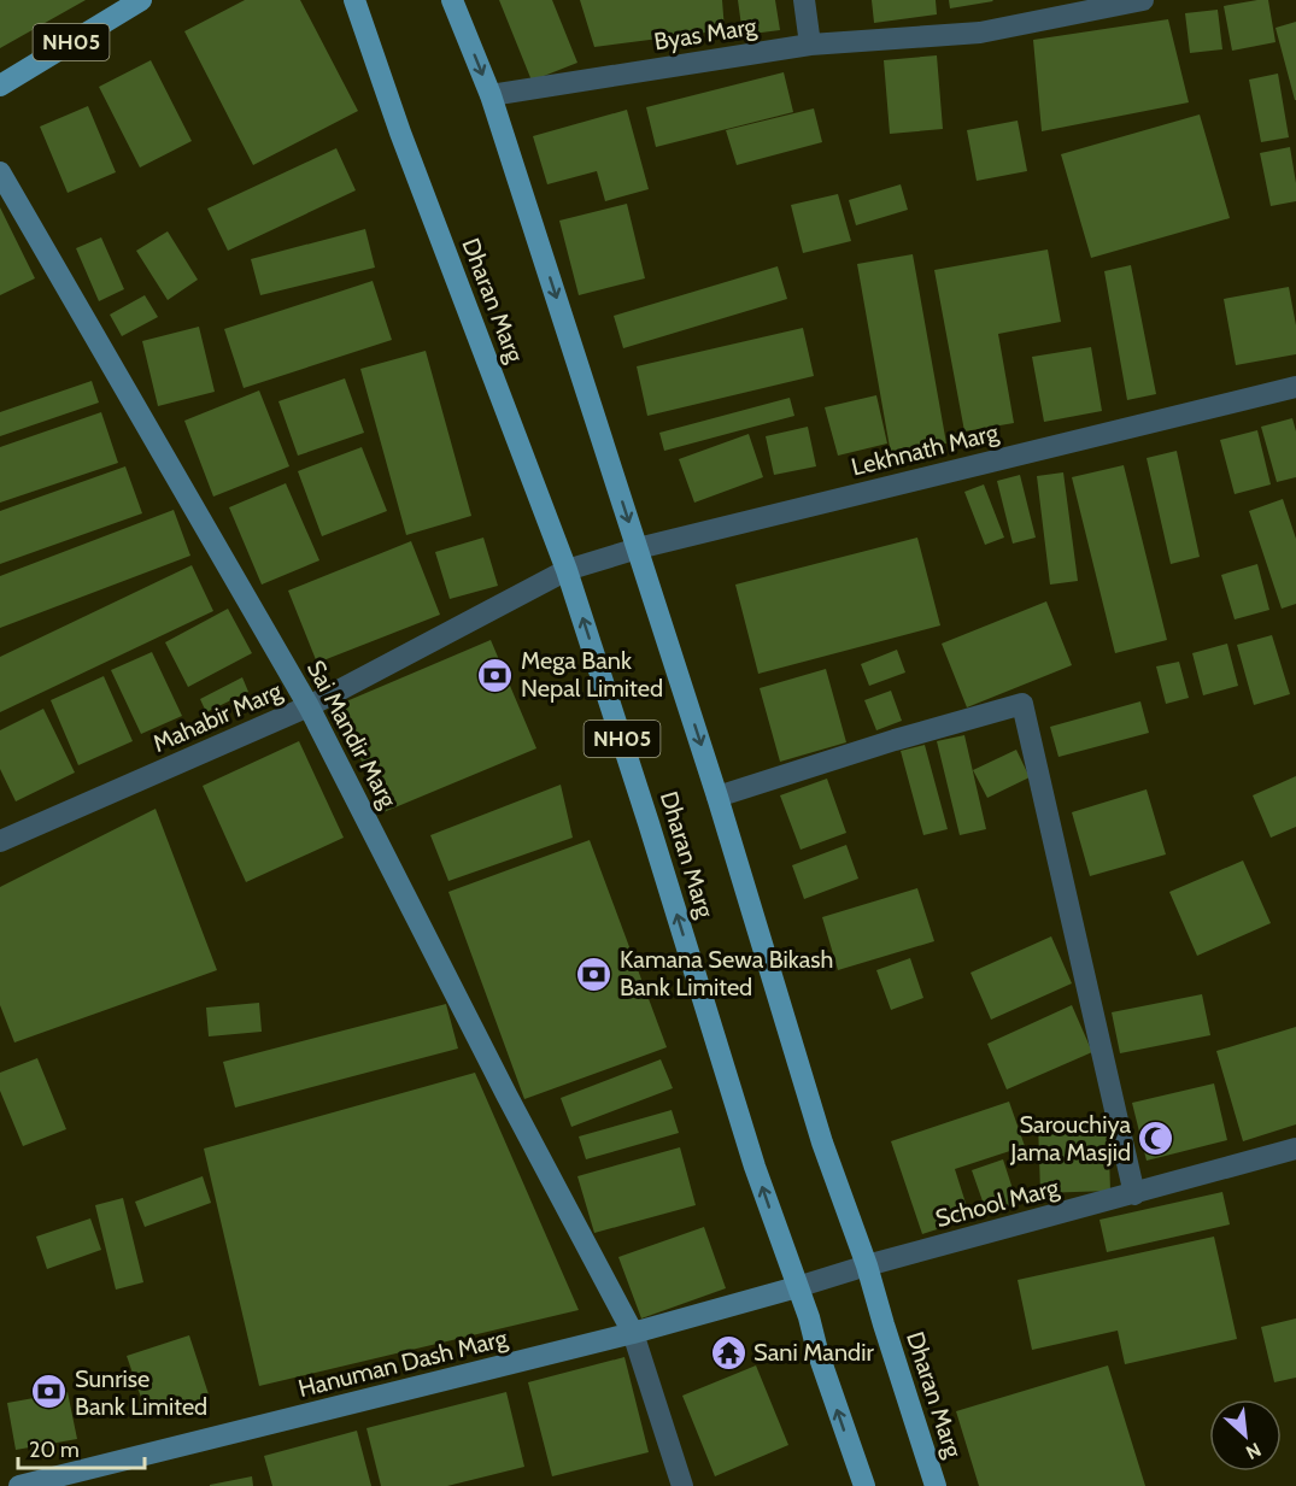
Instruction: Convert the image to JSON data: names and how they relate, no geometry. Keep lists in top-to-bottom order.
{
  "streets": {
    "main road": ["NH05", "Dharan Marg"],
    "street": [
      "Byas Marg",
      "Lekhnath Marg",
      "Mahabir Marg",
      "Sai Mandir Marg",
      "School Marg",
      "Hanuman Dash Marg"
    ]
  },
  "crossings": [
    ["Byas Marg", "Dharan Marg"],
    ["Dharan Marg", "Lekhnath Marg"],
    ["Dharan Marg", "Mahabir Marg"],
    ["Dharan Marg", "School Marg"],
    ["Dharan Marg", "Hanuman Dash Marg"],
    ["Lekhnath Marg", "Mahabir Marg"],
    ["Mahabir Marg", "Sai Mandir Marg"],
    ["Sai Mandir Marg", "Hanuman Dash Marg"],
    ["School Marg", "Hanuman Dash Marg"]
  ],
  "places": {
    "bank": ["Mega Bank Nepal Limited", "Kamana Sewa Bikash Bank Limited", "Sunrise Bank Limited"],
    "mosque": ["Sarouchiya Jama Masjid"],
    "temple": ["Sani Mandir"]
  },
  "scale_bar": "20 m",
  "north": "bottom right"
}
